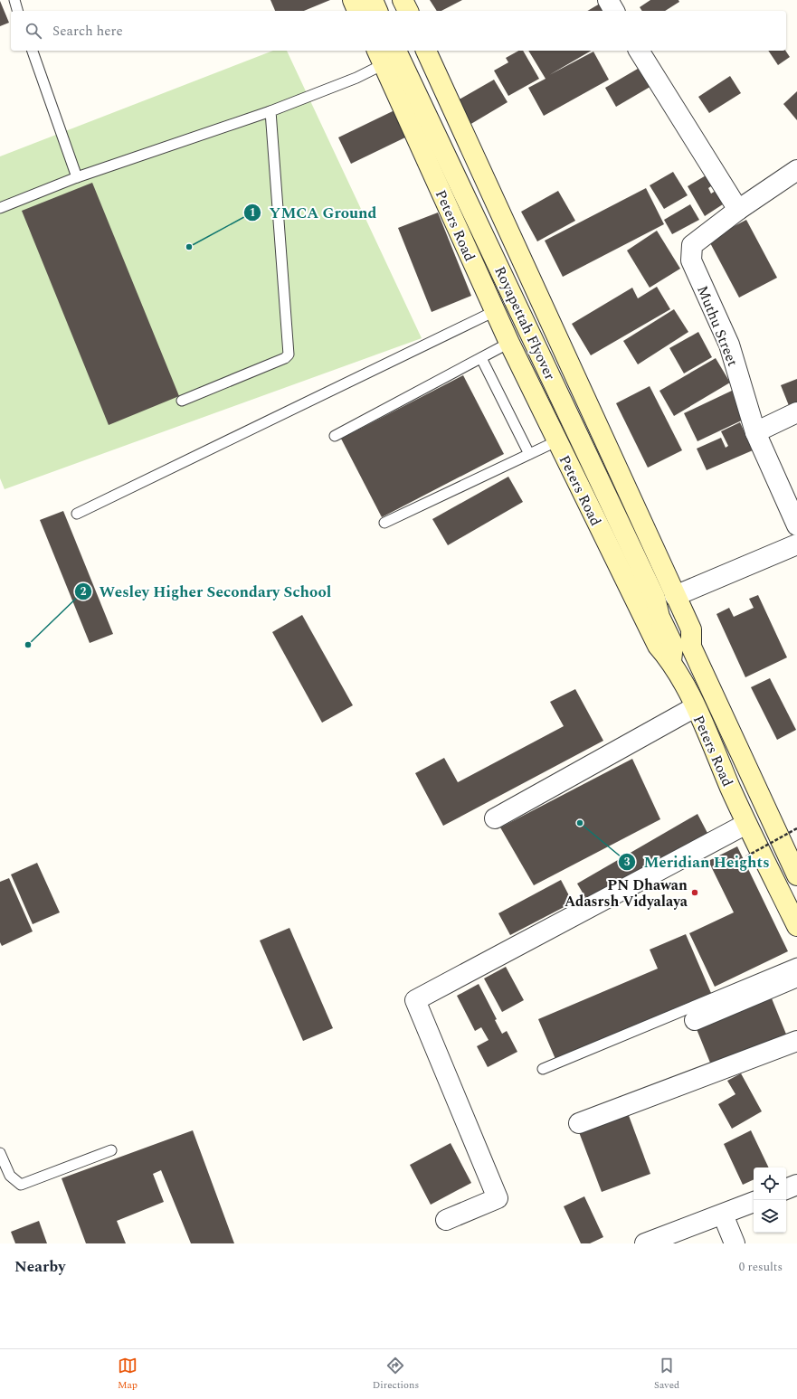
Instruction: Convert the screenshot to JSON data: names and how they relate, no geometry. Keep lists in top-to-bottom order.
{
  "streets": {
    "main road": ["Peters Road", "Royapettah Flyover"],
    "street": ["Muthu Street"]
  },
  "crossings": [
    ["Peters Road", "Royapettah Flyover"]
  ],
  "places": [
    "YMCA Ground",
    "Wesley Higher Secondary School",
    "Meridian Heights",
    "PN Dhawan Adasrsh Vidyalaya"
  ],
  "page": {
    "search": "Search here",
    "heading": ["Nearby", "0 results"],
    "nav": ["Map", "Directions", "Saved"]
  }
}
